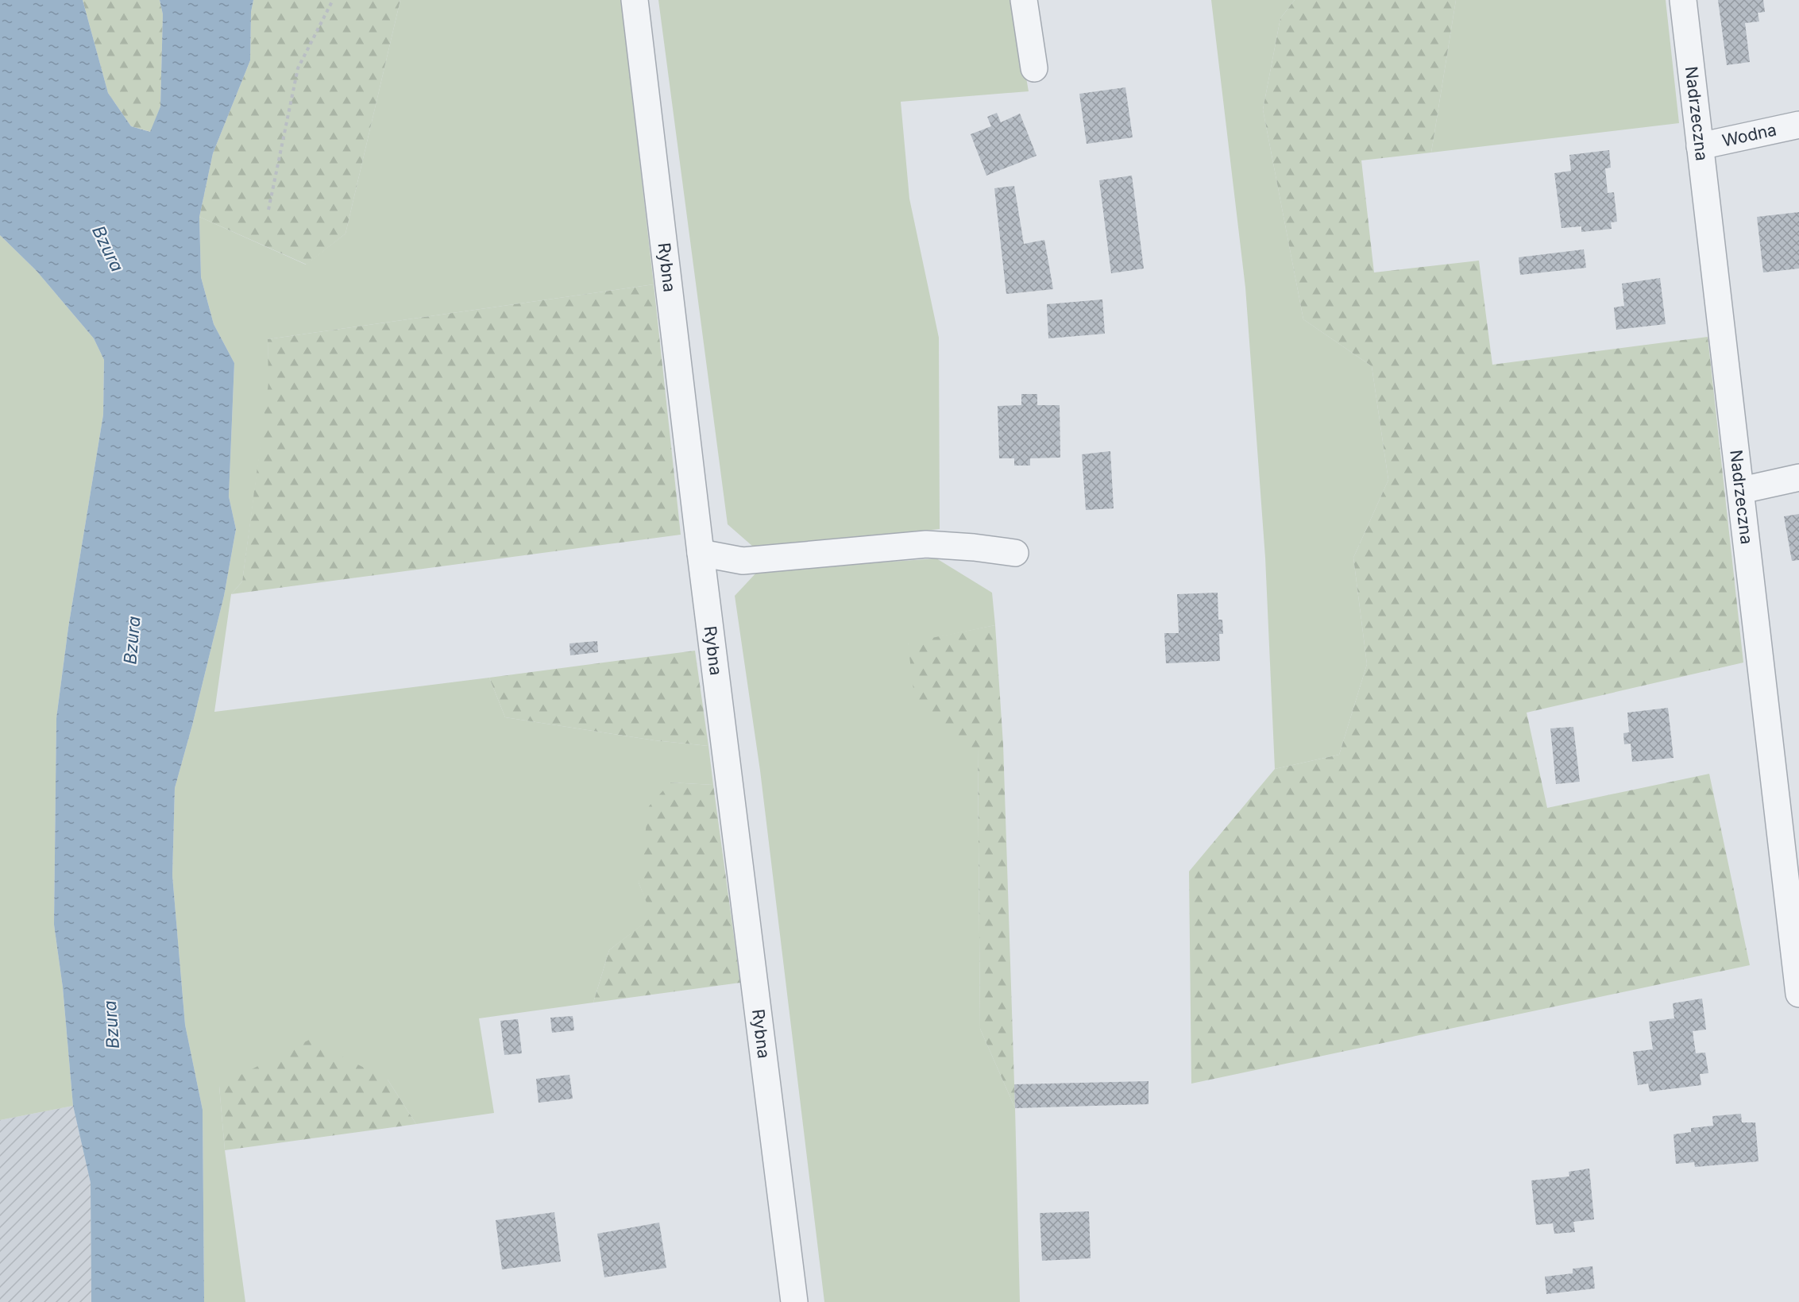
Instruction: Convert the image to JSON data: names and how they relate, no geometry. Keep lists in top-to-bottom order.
{
  "streets": {
    "street": ["Nadrzeczna", "Wodna", "Rybna"]
  },
  "crossings": [
    ["Nadrzeczna", "Wodna"]
  ],
  "water": ["Bzura"]
}
